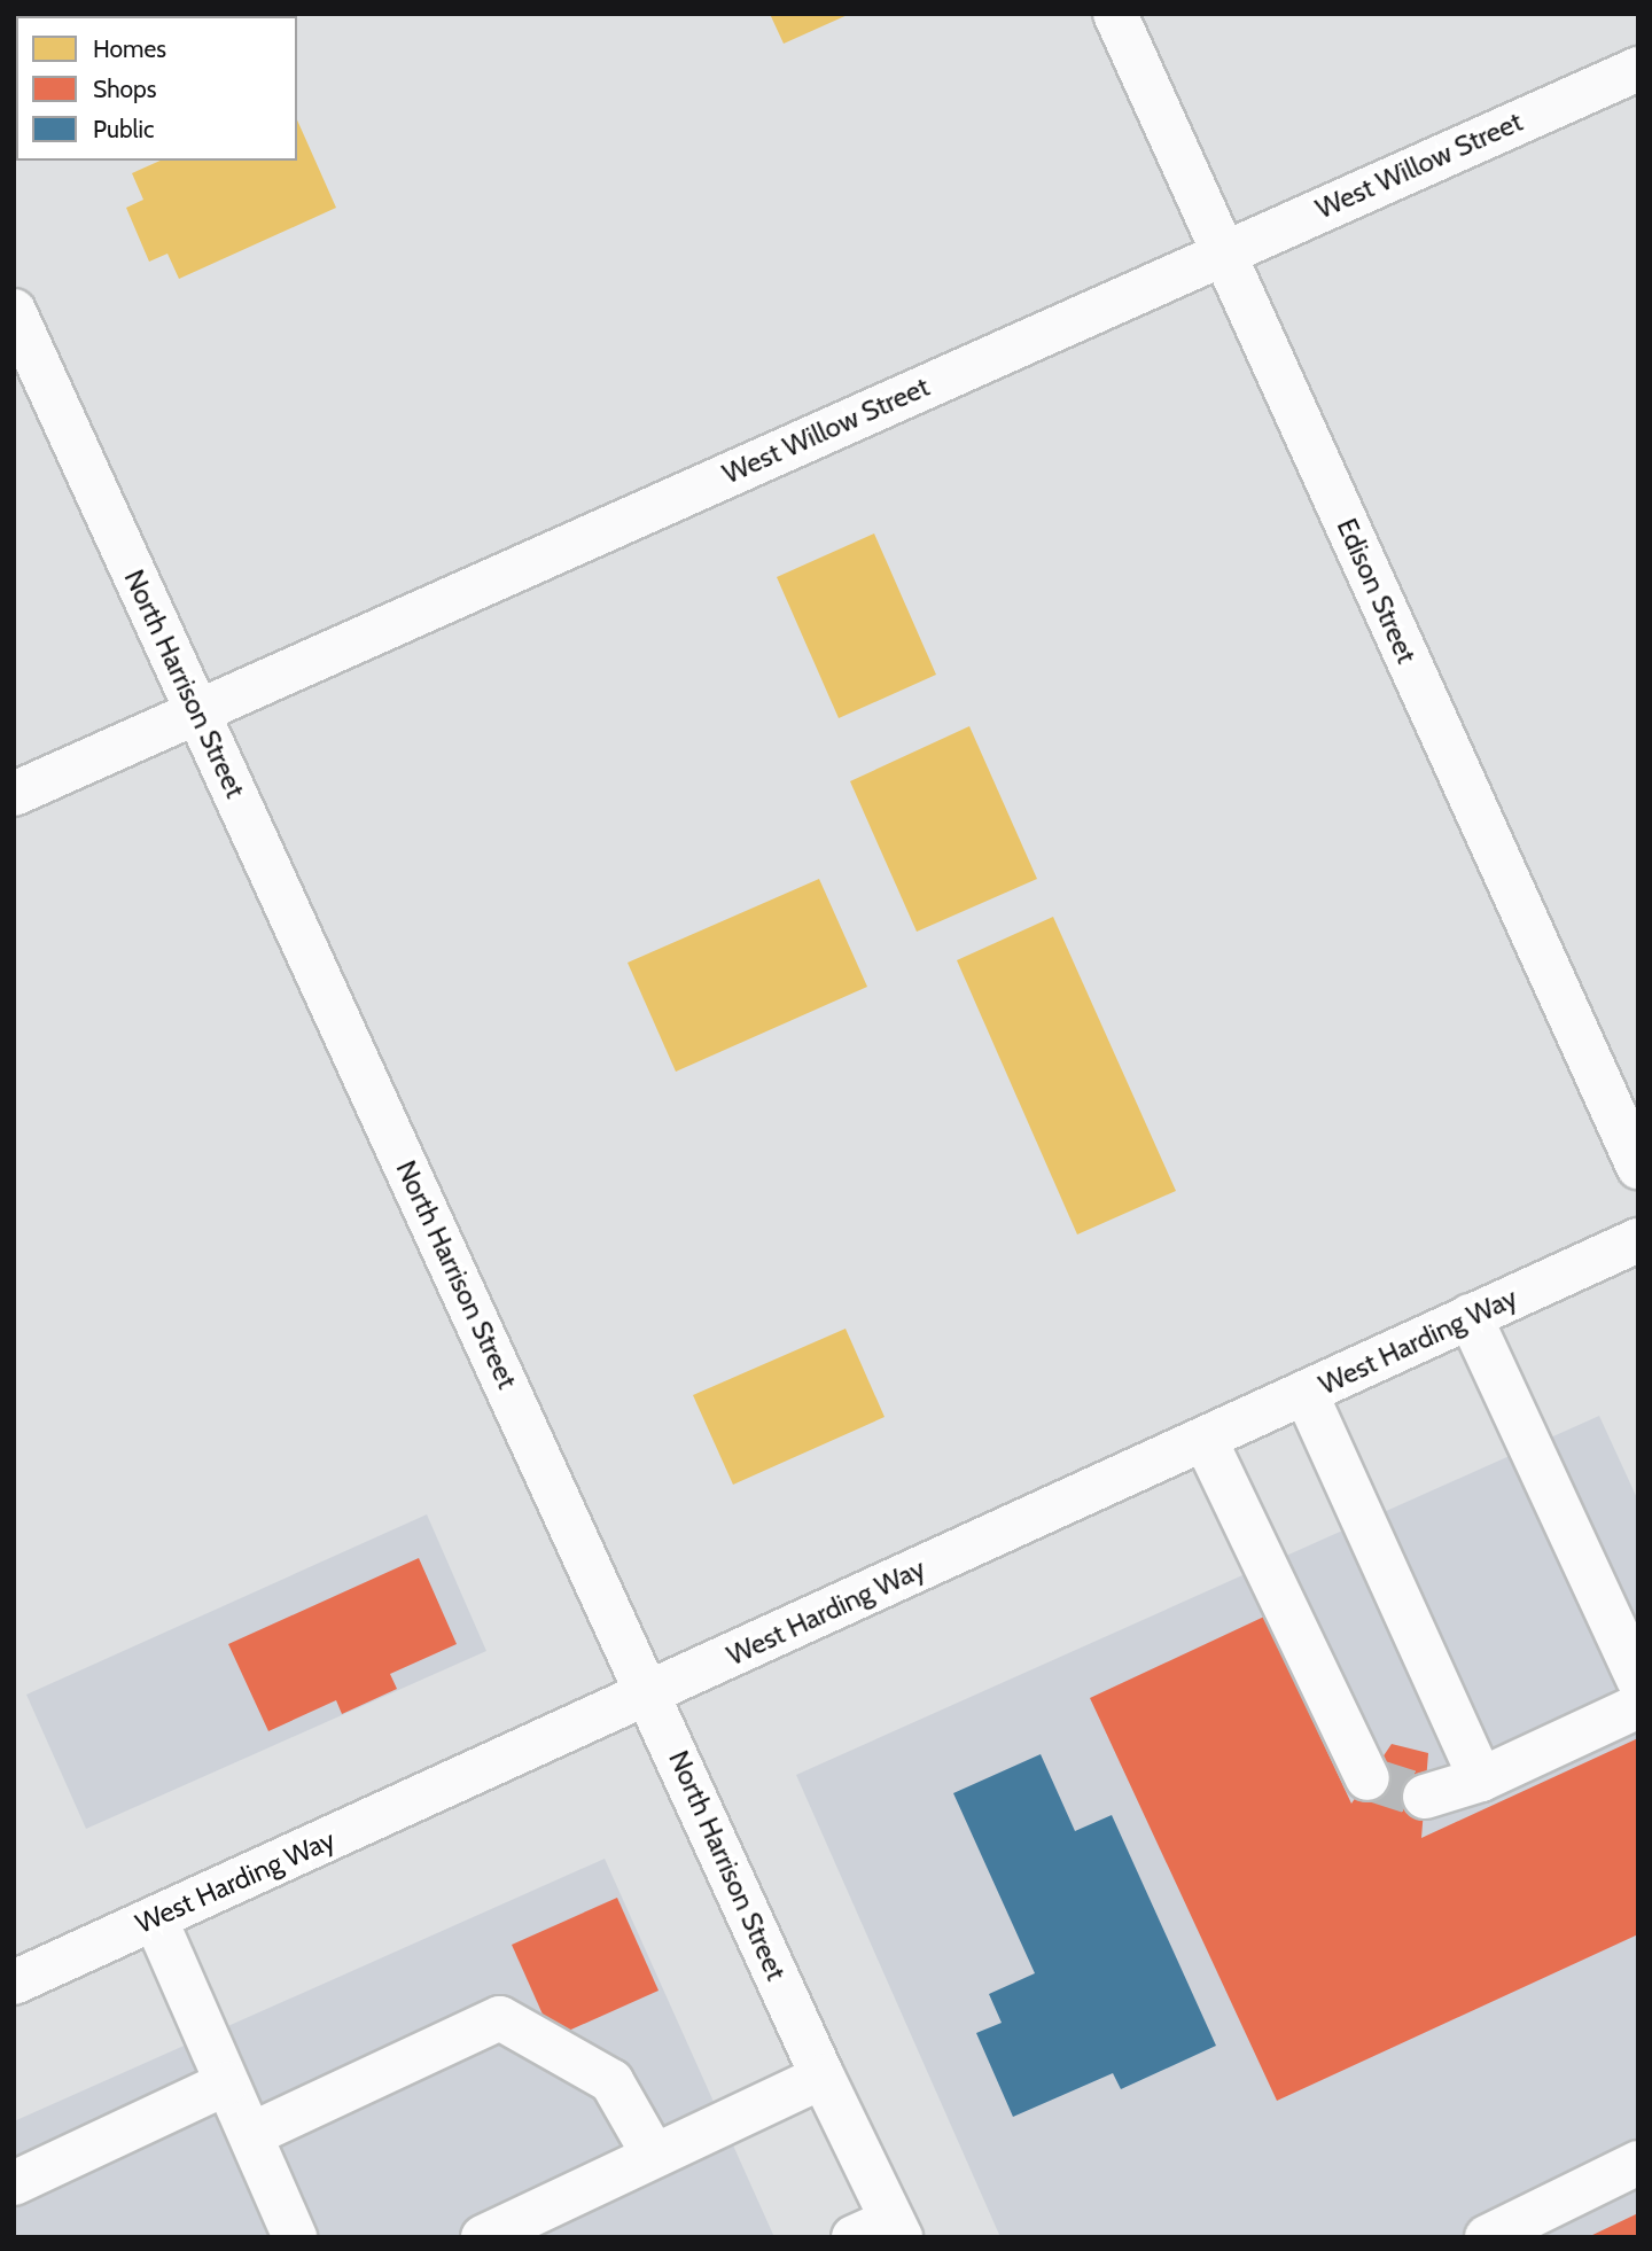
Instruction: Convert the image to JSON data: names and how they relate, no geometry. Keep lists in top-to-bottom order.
{
  "streets": {
    "street": [
      "West Willow Street",
      "Edison Street",
      "North Harrison Street",
      "West Harding Way"
    ]
  },
  "crossings": [
    ["West Willow Street", "Edison Street"],
    ["West Willow Street", "North Harrison Street"],
    ["North Harrison Street", "West Harding Way"]
  ],
  "legend": ["Homes", "Shops", "Public"]
}
